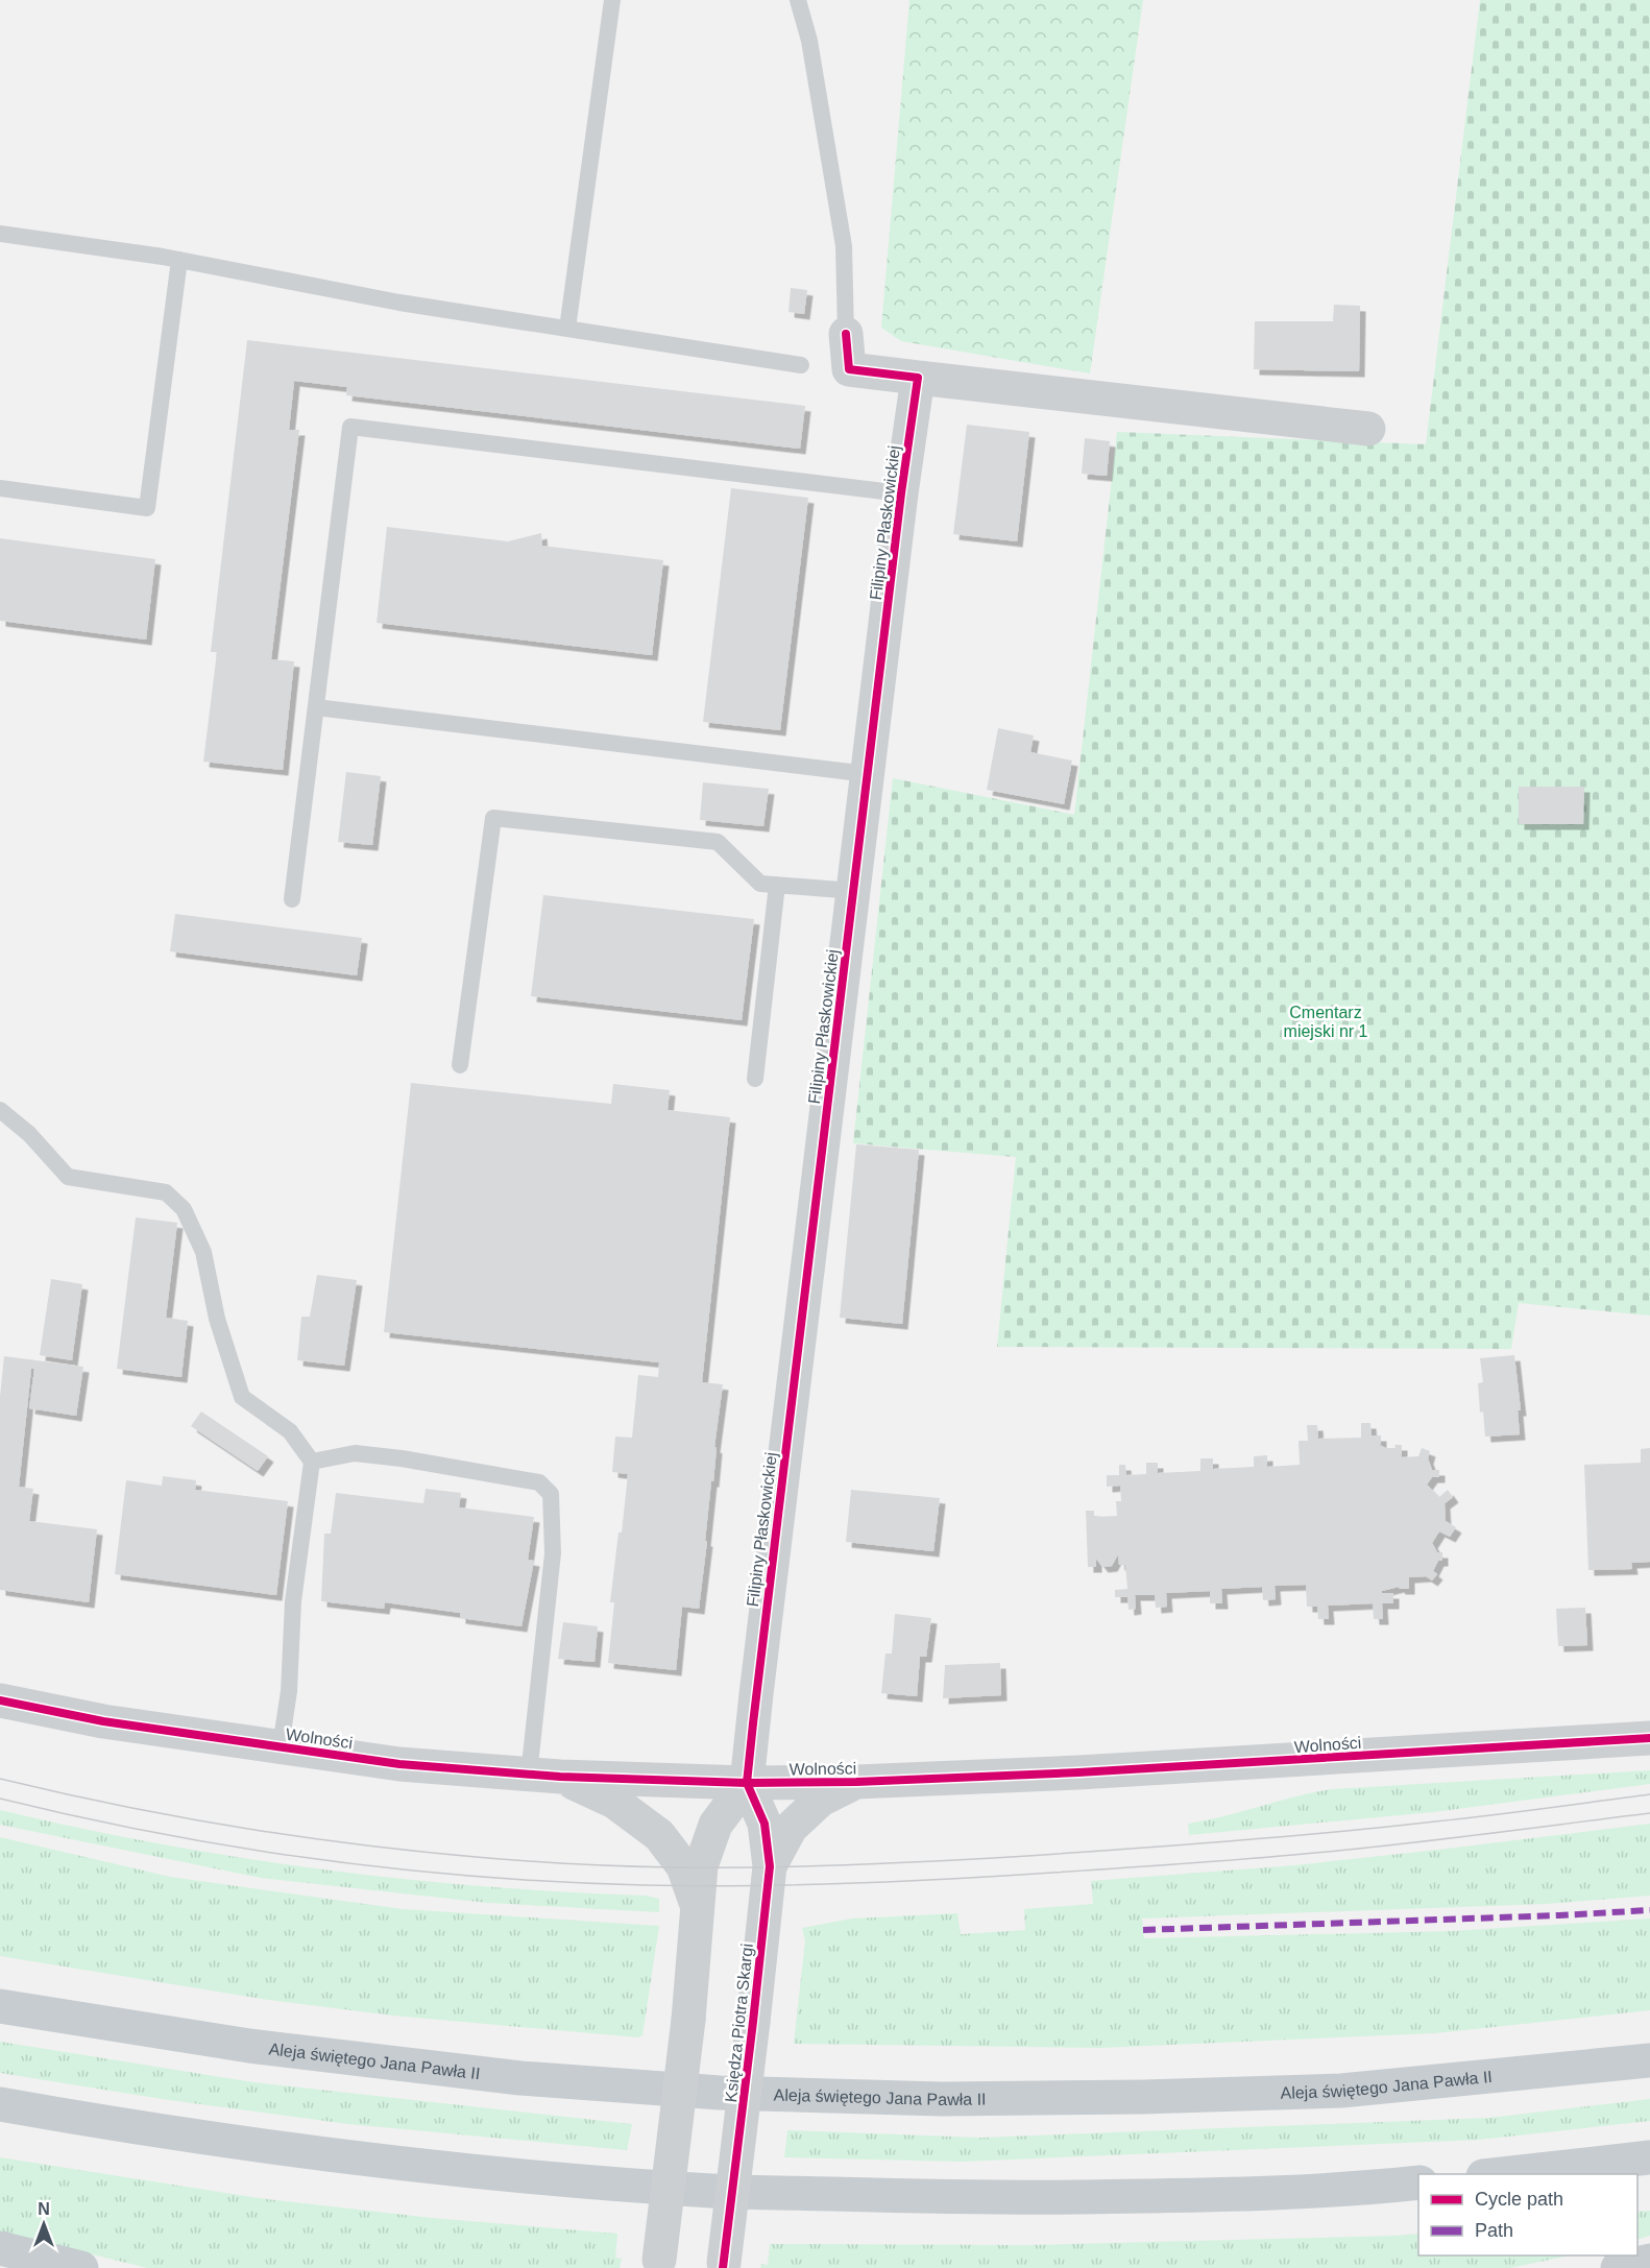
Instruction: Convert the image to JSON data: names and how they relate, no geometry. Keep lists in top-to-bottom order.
{
  "streets": {
    "main road": ["Aleja świętego Jana Pawła II"],
    "street": ["Filipiny Płaskowickiej", "Wolności", "Księdza Piotra Skargi"]
  },
  "crossings": [
    ["Filipiny Płaskowickiej", "Wolności"],
    ["Filipiny Płaskowickiej", "Księdza Piotra Skargi"],
    ["Wolności", "Księdza Piotra Skargi"]
  ],
  "parks": ["Cmentarz miejski nr 1"],
  "legend": ["Cycle path", "Path"],
  "north": "top"
}
